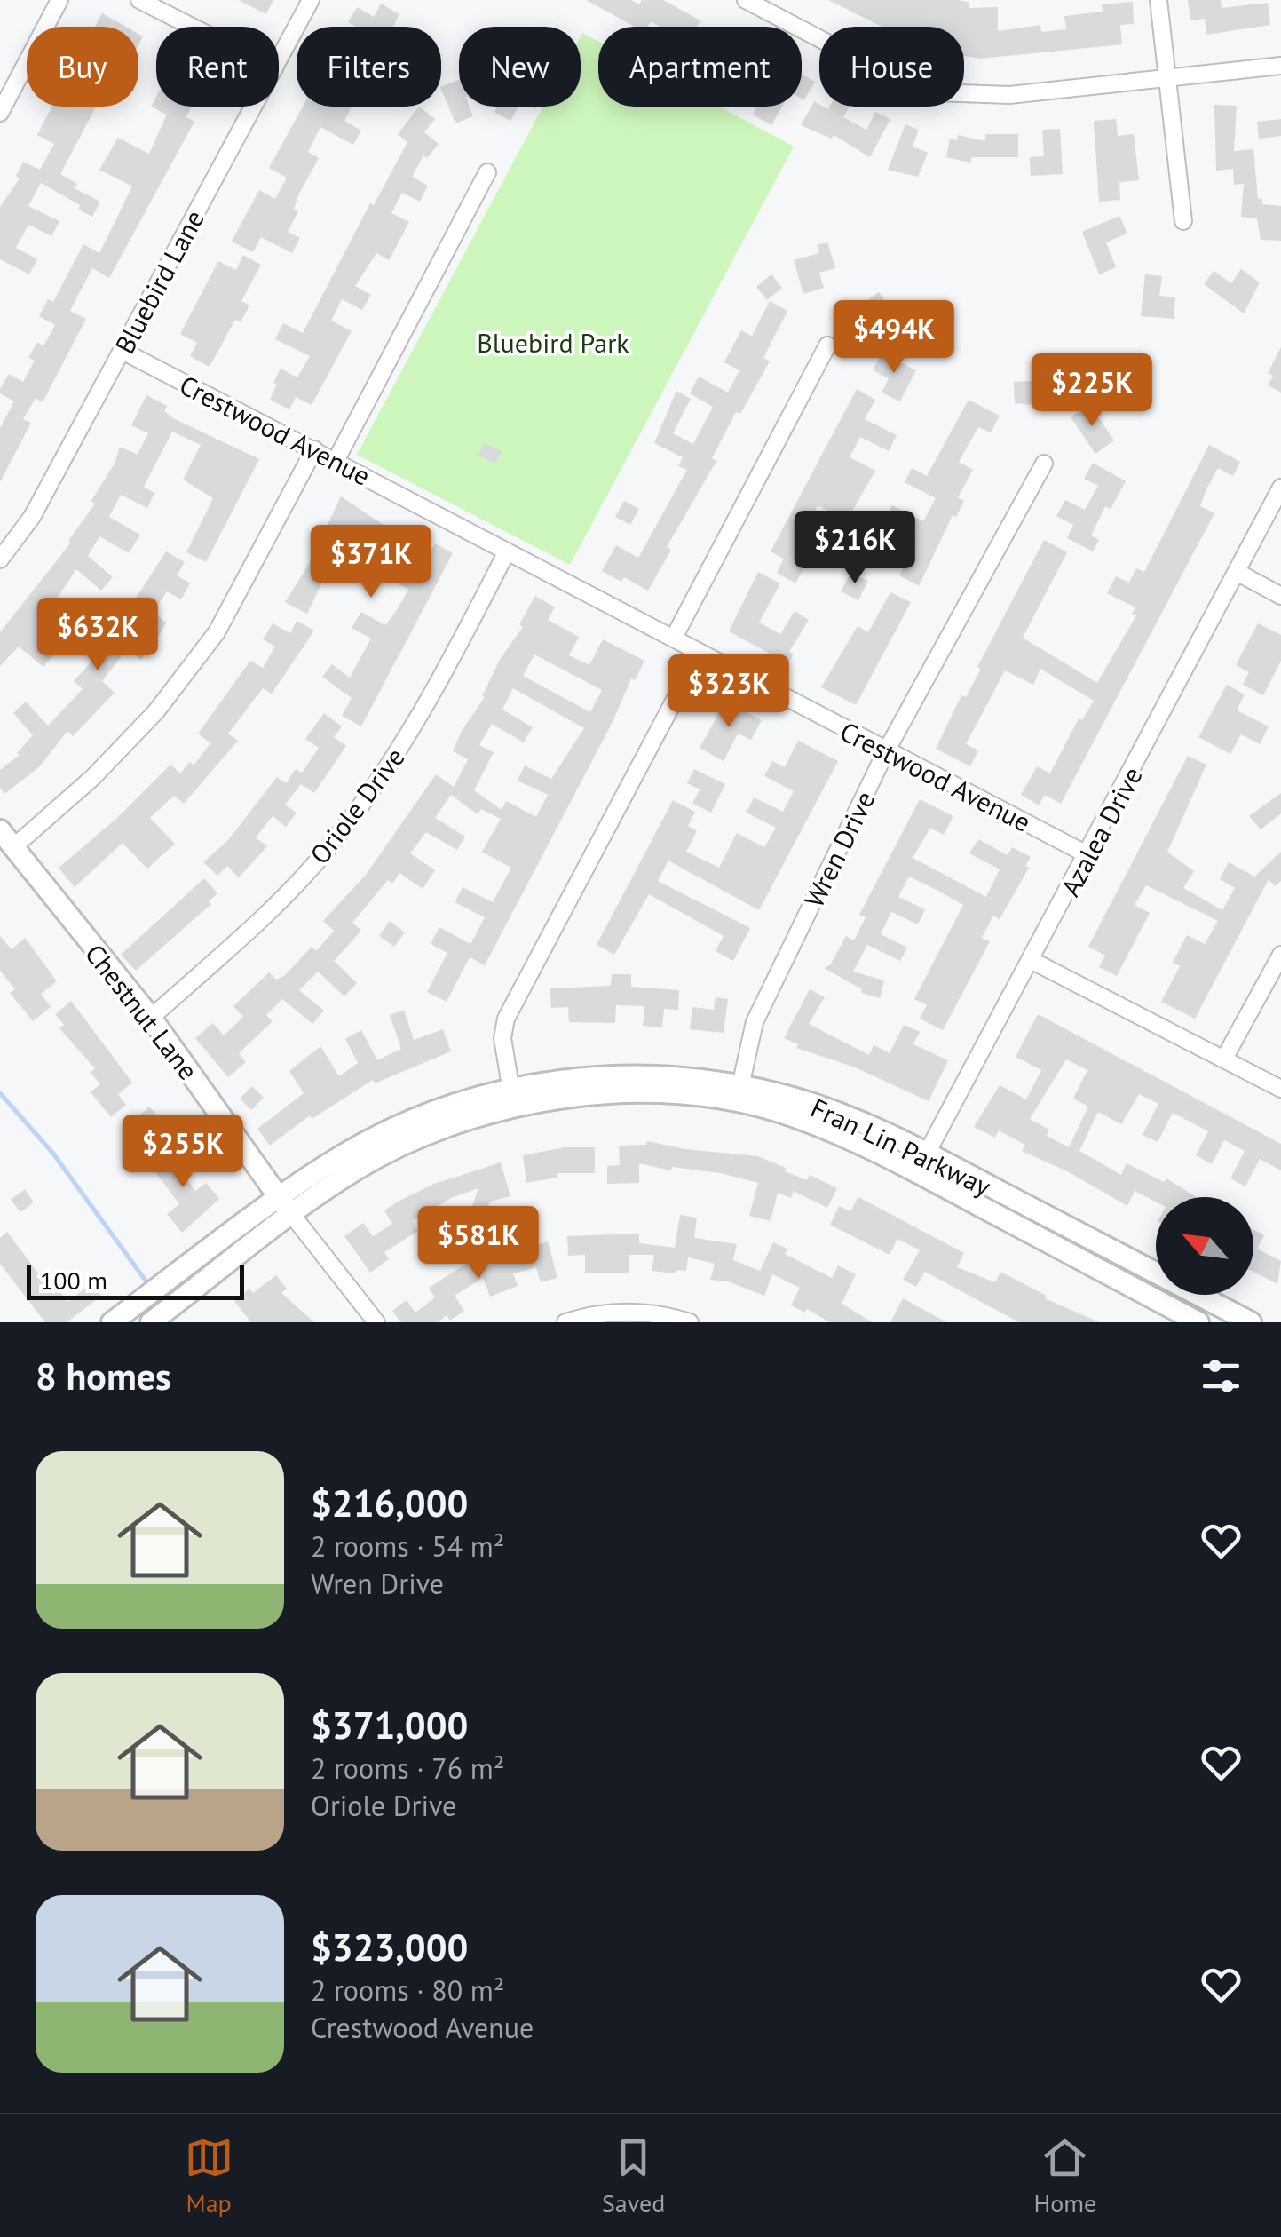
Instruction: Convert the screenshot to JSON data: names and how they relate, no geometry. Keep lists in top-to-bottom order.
{
  "streets": {
    "street": [
      "Bluebird Lane",
      "Crestwood Avenue",
      "Oriole Drive",
      "Azalea Drive",
      "Wren Drive",
      "Chestnut Lane",
      "Fran Lin Parkway"
    ]
  },
  "crossings": [
    ["Bluebird Lane", "Crestwood Avenue"],
    ["Crestwood Avenue", "Oriole Drive"],
    ["Crestwood Avenue", "Azalea Drive"],
    ["Crestwood Avenue", "Wren Drive"],
    ["Oriole Drive", "Chestnut Lane"],
    ["Azalea Drive", "Fran Lin Parkway"],
    ["Wren Drive", "Fran Lin Parkway"],
    ["Chestnut Lane", "Fran Lin Parkway"]
  ],
  "parks": ["Bluebird Park"],
  "scale_bar": "100 m",
  "north": "top left",
  "page": {
    "chip": [
      "Buy",
      "Rent",
      "Filters",
      "New",
      "Apartment",
      "House"
    ],
    "price": [
      "$494K",
      "$225K",
      "$216K",
      "$371K",
      "$632K",
      "$323K",
      "$255K",
      "$581K"
    ],
    "scale": "100 m",
    "heading": "8 homes",
    "list": [
      {
        "name": "$216,000",
        "note": "2 rooms · 54 m² · Wren Drive"
      },
      {
        "name": "$371,000",
        "note": "2 rooms · 76 m² · Oriole Drive"
      },
      {
        "name": "$323,000",
        "note": "2 rooms · 80 m² · Crestwood Avenue"
      }
    ],
    "tabs": ["Map", "Saved", "Home"]
  }
}
